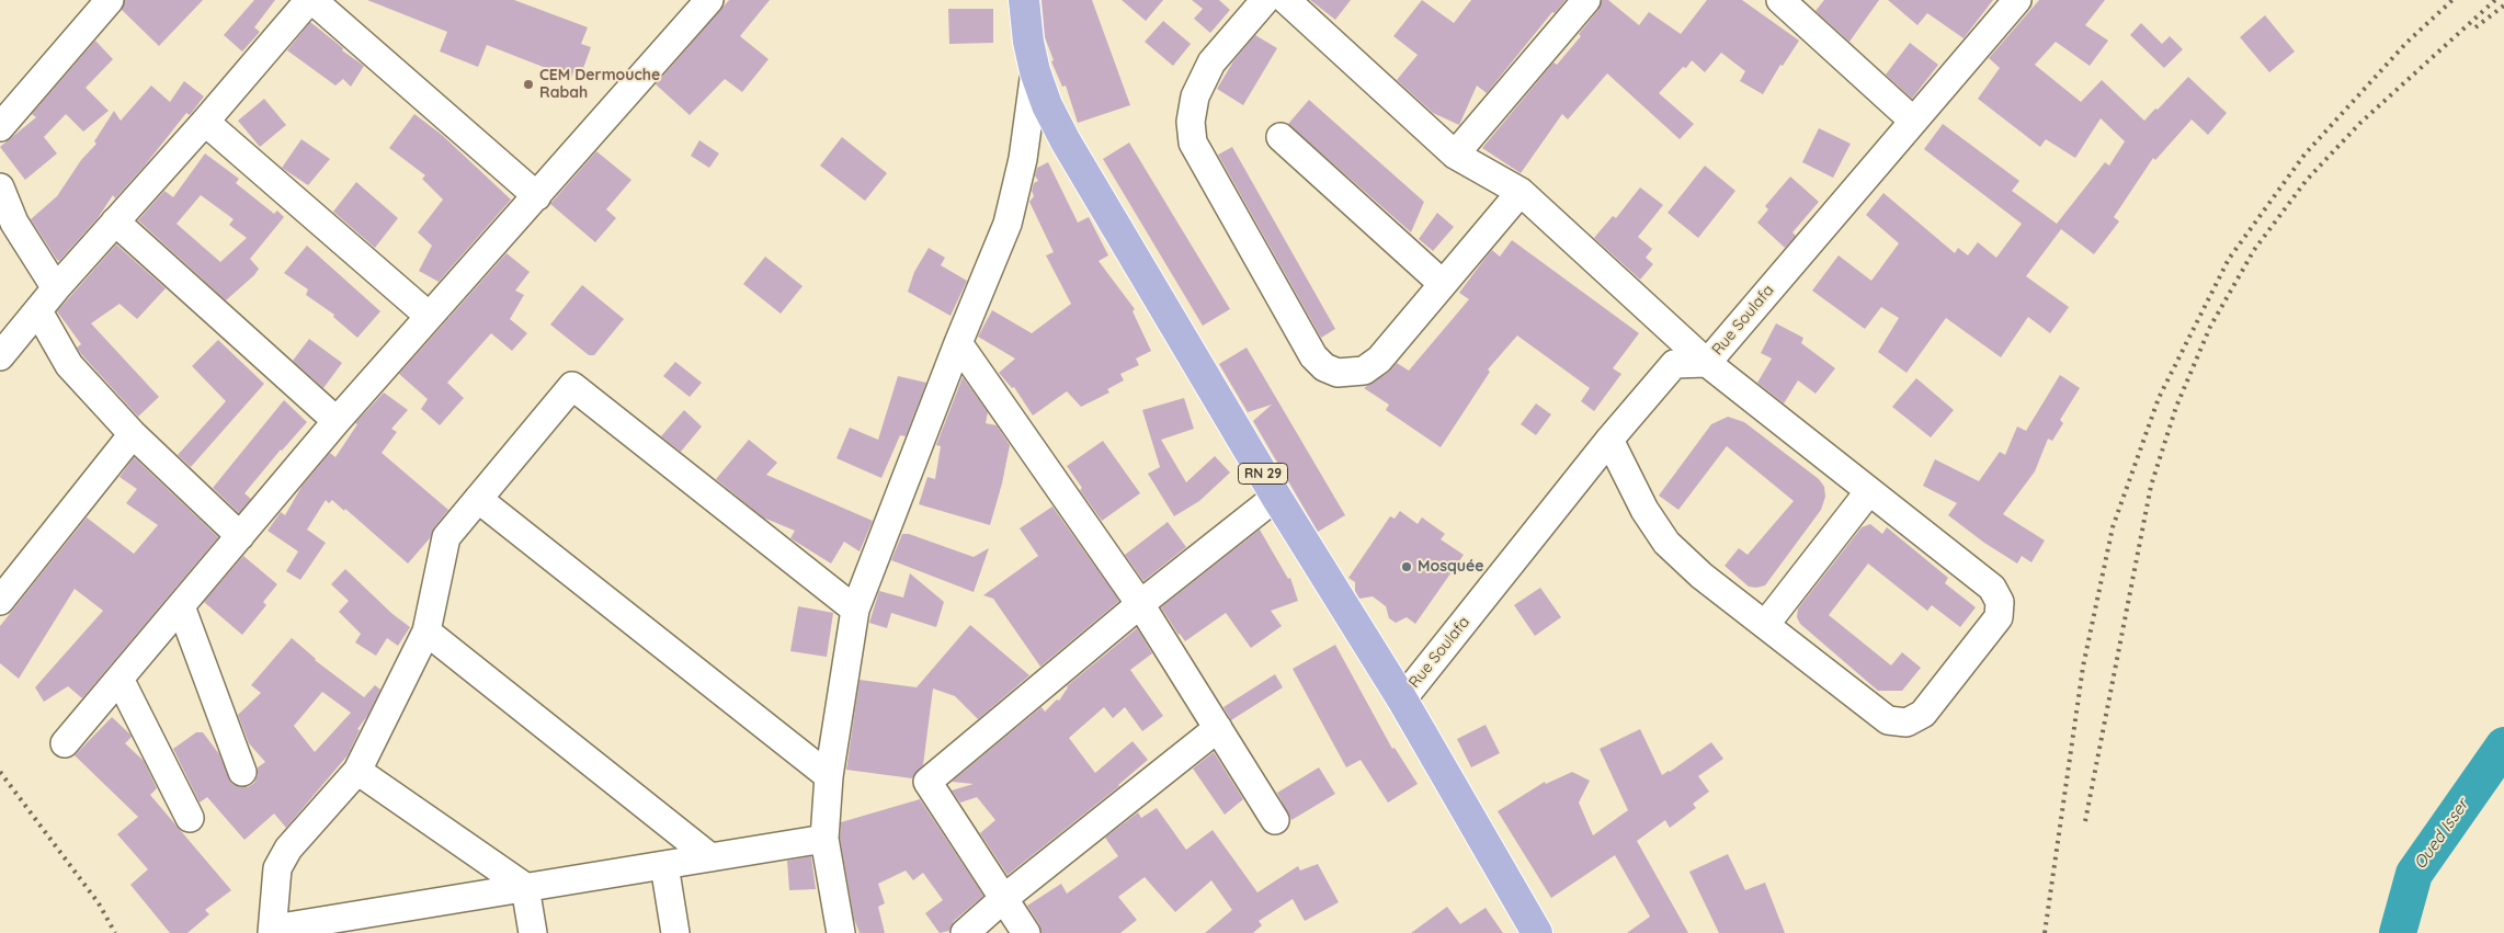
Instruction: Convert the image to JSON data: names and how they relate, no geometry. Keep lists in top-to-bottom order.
{
  "streets": {
    "main road": ["RN 29"],
    "street": ["Rue Soulafa"]
  },
  "crossings": [
    ["Rue Soulafa", "RN 29"]
  ],
  "water": ["Oued Isser"],
  "places": ["CEM Dermouche Rabah", "Mosquée"]
}
